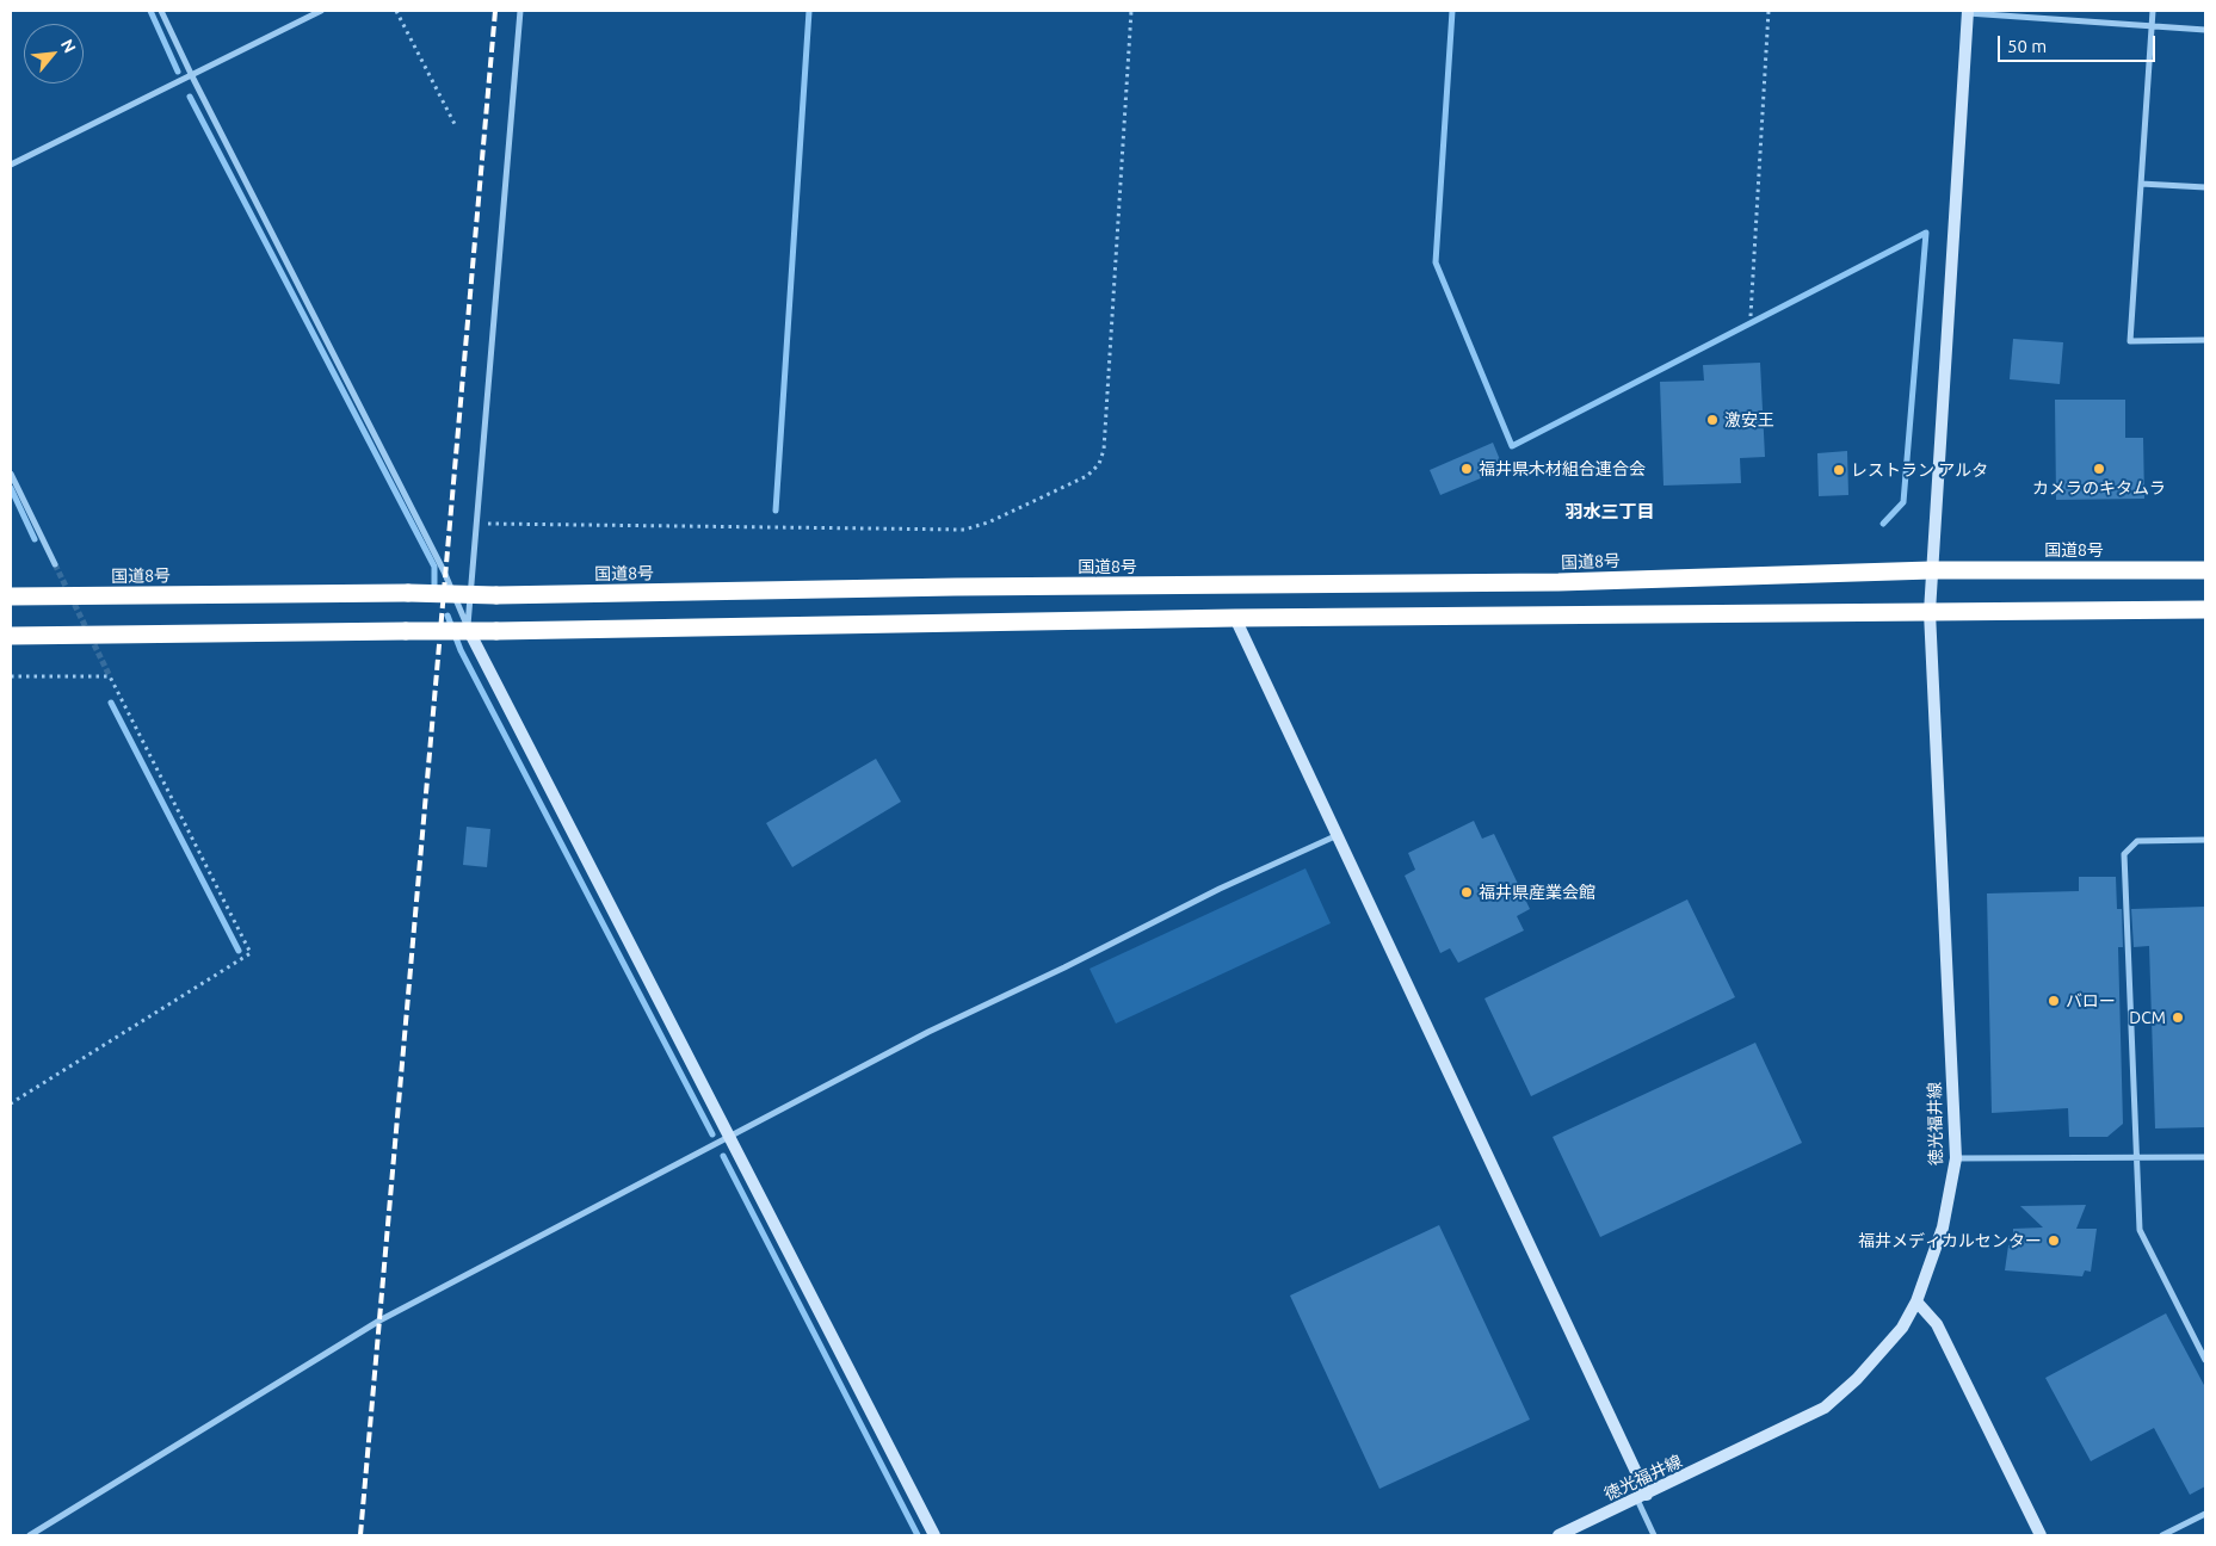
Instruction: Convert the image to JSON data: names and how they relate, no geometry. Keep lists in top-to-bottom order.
{
  "streets": {
    "highway": ["国道8号"],
    "street": ["徳光福井線"]
  },
  "crossings": [
    ["国道8号", "徳光福井線"]
  ],
  "districts": ["羽水三丁目"],
  "places": [
    "激安王",
    "福井県木材組合連合会",
    "カメラのキタムラ",
    "レストラン アルタ",
    "福井県産業会館",
    "バロー",
    "DCM",
    "福井メディカルセンター"
  ],
  "scale_bar": "50 m",
  "north": "top right"
}
